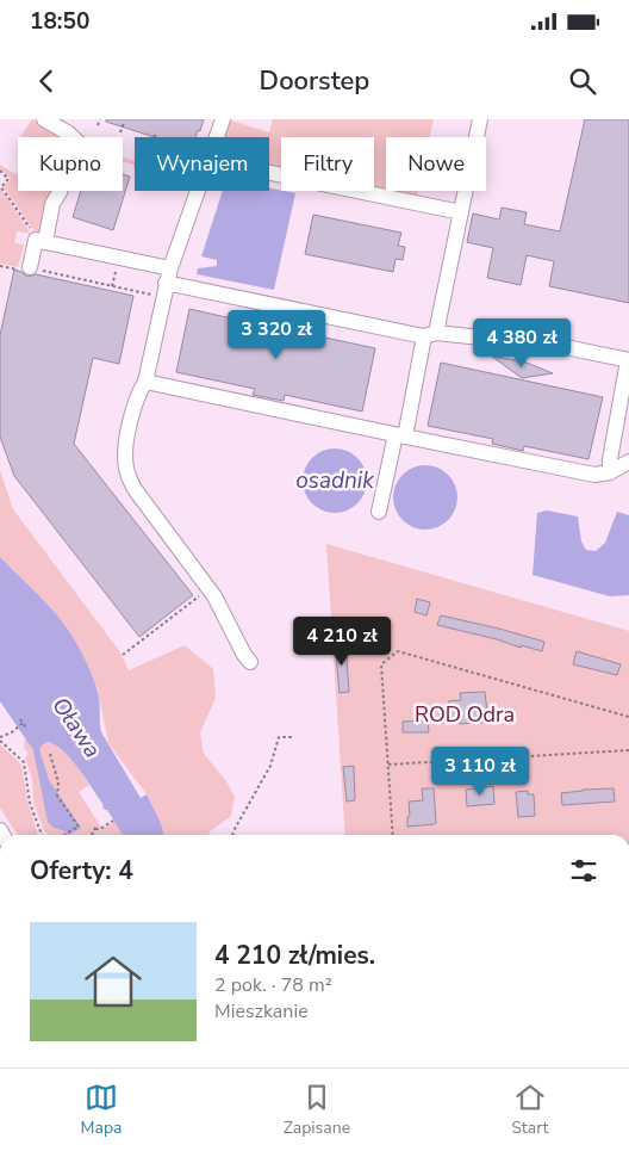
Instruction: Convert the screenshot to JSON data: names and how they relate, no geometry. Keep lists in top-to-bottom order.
{
  "water": ["osadnik", "Oława"],
  "parks": ["ROD Odra"],
  "page": {
    "status": "18:50",
    "header": "Doorstep",
    "chip": [
      "Kupno",
      "Wynajem",
      "Filtry",
      "Nowe"
    ],
    "price": [
      "3 320 zł",
      "4 380 zł",
      "4 210 zł",
      "3 110 zł"
    ],
    "heading": "Oferty: 4",
    "list": [
      {
        "name": "4 210 zł/mies.",
        "note": "2 pok. · 78 m² · Mieszkanie"
      }
    ],
    "tabs": ["Mapa", "Zapisane", "Start"]
  }
}
